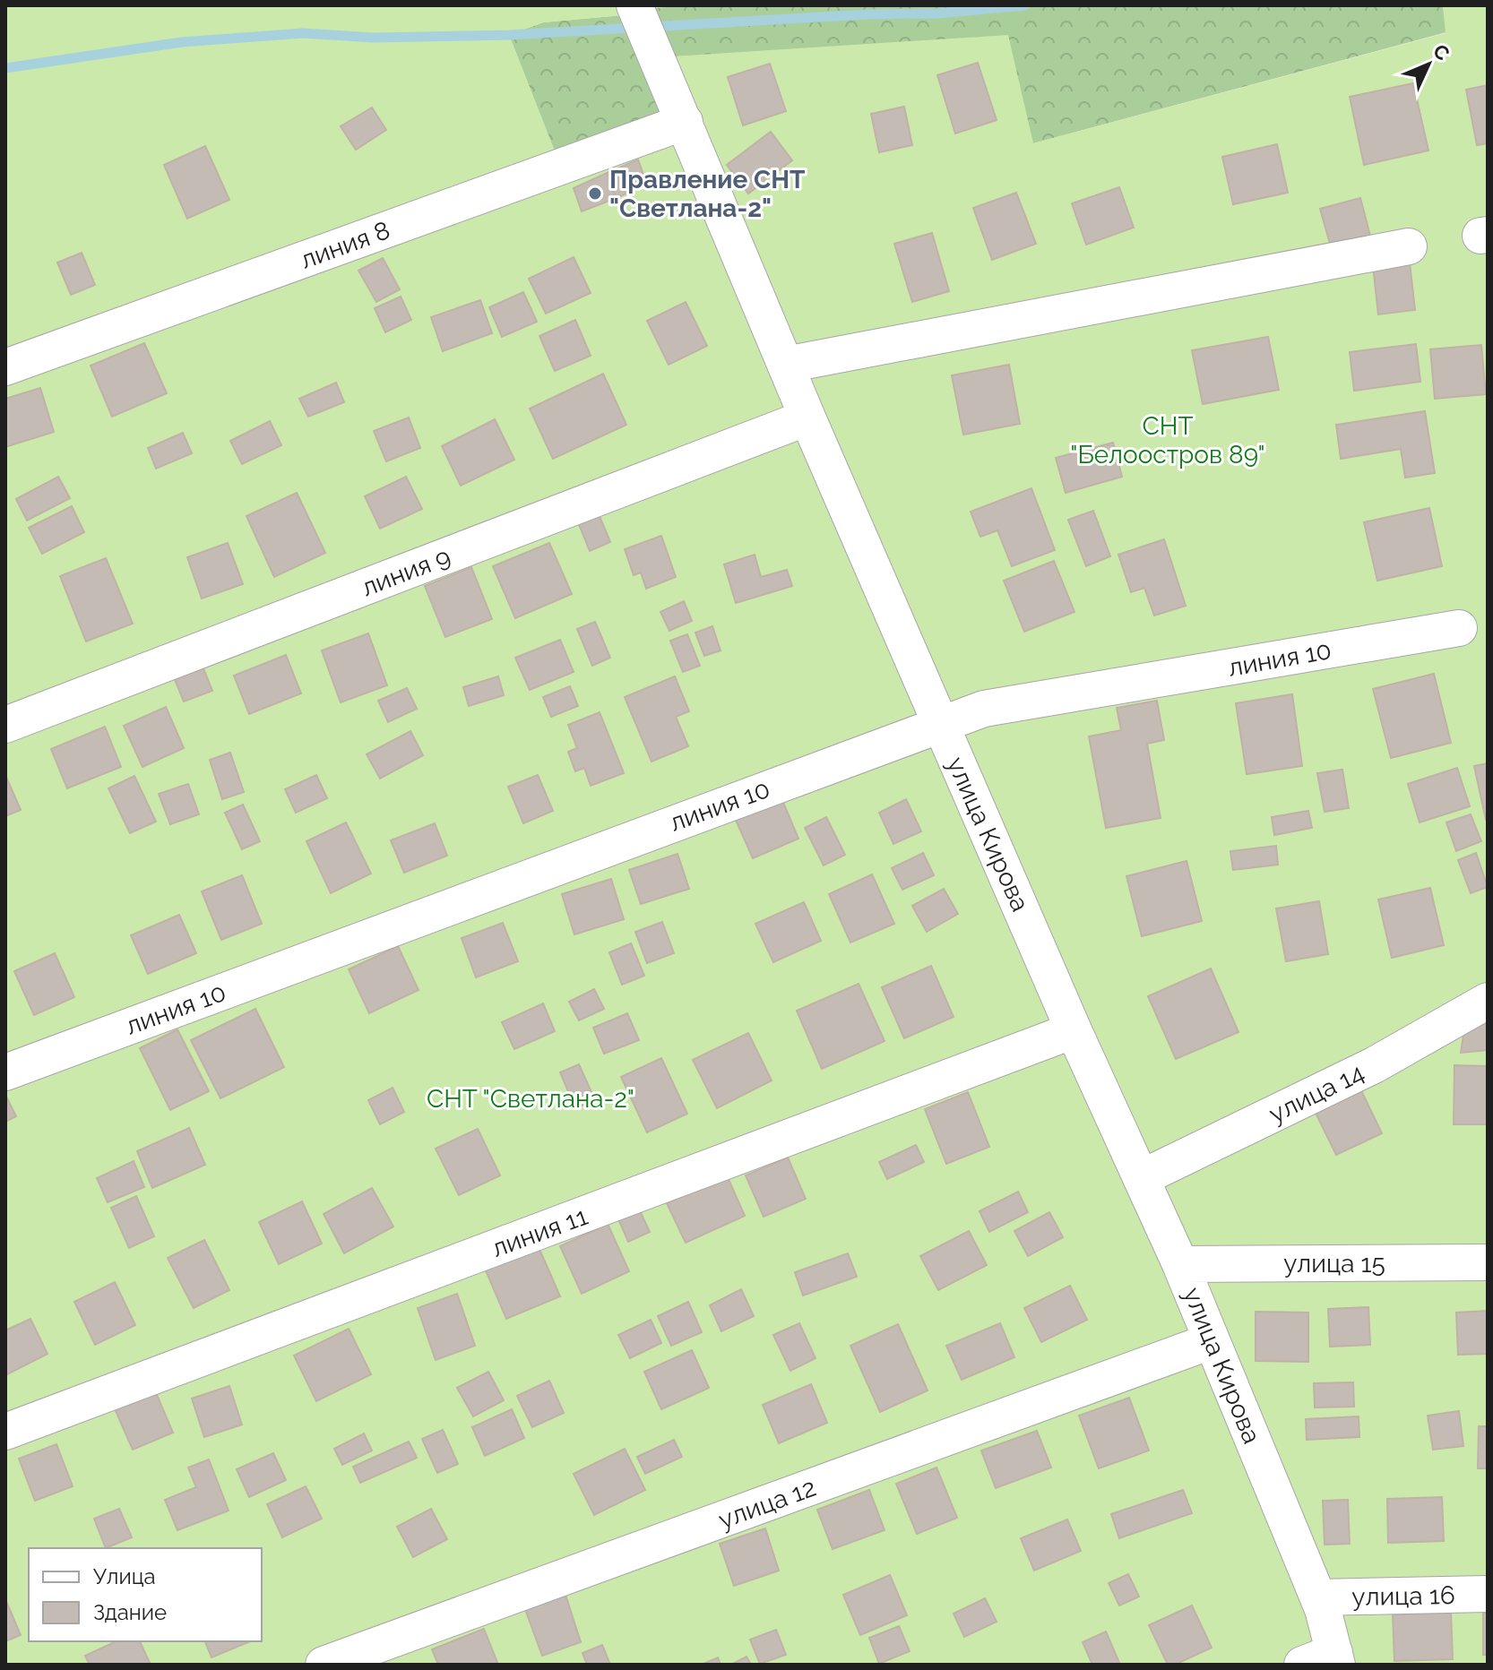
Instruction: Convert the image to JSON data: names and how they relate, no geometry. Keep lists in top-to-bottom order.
{
  "streets": {
    "street": [
      "линия 8",
      "линия 9",
      "линия 10",
      "улица Кирова",
      "улица 14",
      "линия 11",
      "улица 15",
      "улица 12",
      "улица 16"
    ]
  },
  "crossings": [
    ["линия 8", "улица Кирова"],
    ["линия 9", "улица Кирова"],
    ["линия 10", "улица Кирова"],
    ["улица Кирова", "улица 14"],
    ["улица Кирова", "линия 11"],
    ["улица Кирова", "улица 15"],
    ["улица Кирова", "улица 12"],
    ["улица Кирова", "улица 16"]
  ],
  "parks": ["СНТ \"Белоостров 89\"", "СНТ \"Светлана-2\""],
  "places": ["Правление СНТ \"Светлана-2\""],
  "legend": ["Улица", "Здание"],
  "north": "top right"
}
